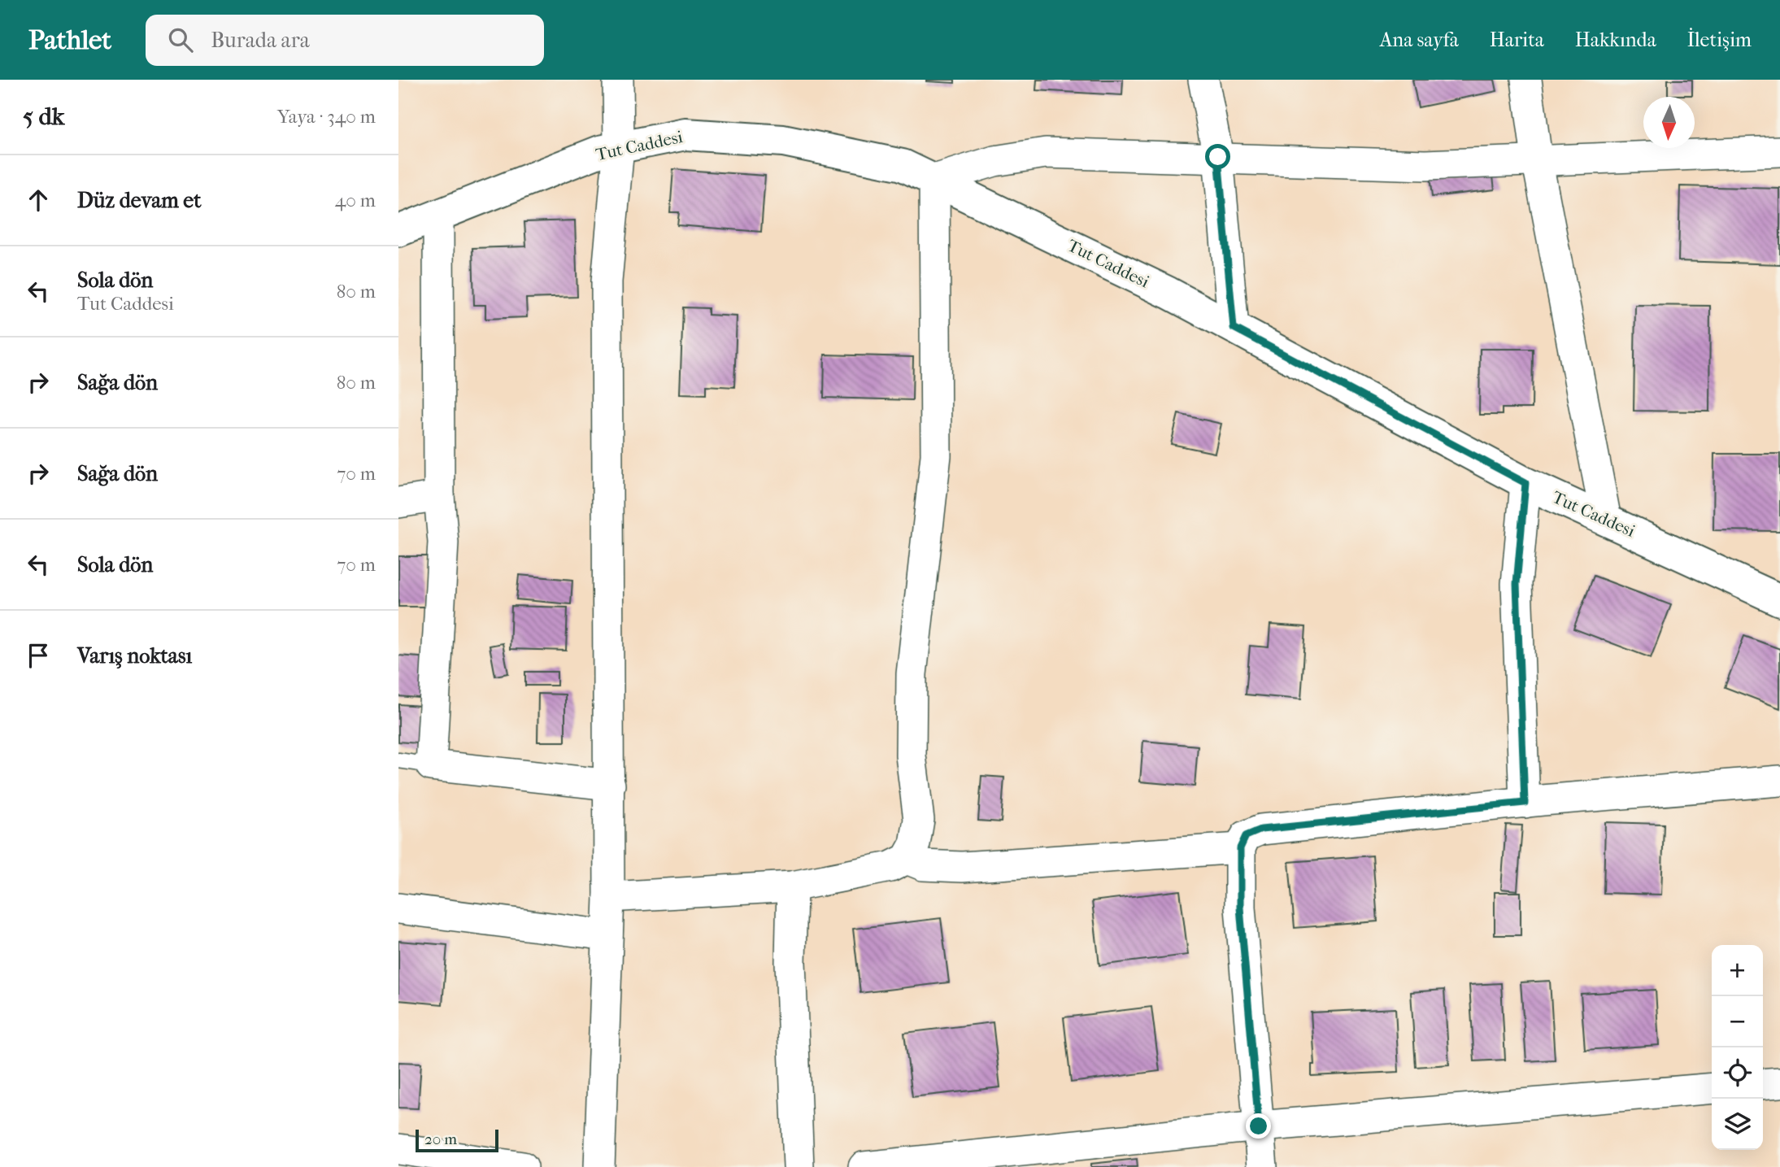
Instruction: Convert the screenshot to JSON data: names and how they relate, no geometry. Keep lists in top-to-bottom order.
{
  "streets": {
    "street": ["Tut Caddesi"]
  },
  "scale_bar": "20 m",
  "north": "bottom",
  "page": {
    "header": "Pathlet",
    "search": "Burada ara",
    "nav": [
      "Ana sayfa",
      "Harita",
      "Hakkında",
      "İletişim"
    ],
    "heading": ["5 dk", "Yaya · 340 m"],
    "list": [
      ["Düz devam et", "40 m"],
      ["Sola dön", "Tut Caddesi", "80 m"],
      ["Sağa dön", "80 m"],
      ["Sağa dön", "70 m"],
      ["Sola dön", "70 m"],
      "Varış noktası"
    ],
    "map_buttons": ["+", "−"],
    "scale": "20 m"
  }
}
